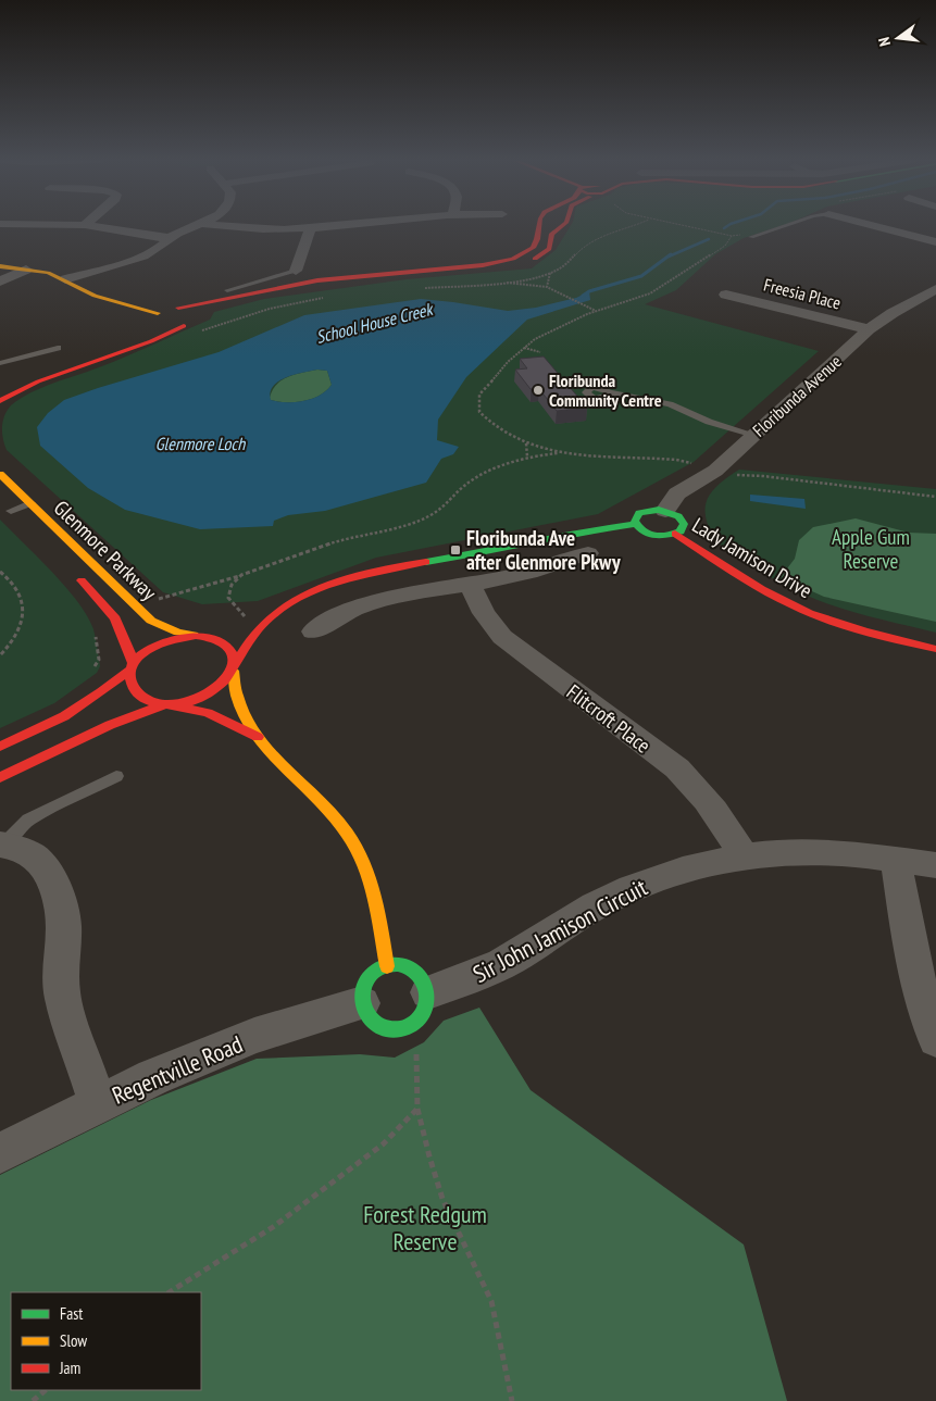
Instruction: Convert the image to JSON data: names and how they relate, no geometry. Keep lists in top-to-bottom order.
{
  "streets": {
    "main road": ["Glenmore Parkway", "Lady Jamison Drive"],
    "street": [
      "Freesia Place",
      "Floribunda Avenue",
      "Flitcroft Place",
      "Sir John Jamison Circuit",
      "Regentville Road"
    ]
  },
  "crossings": [
    ["Freesia Place", "Floribunda Avenue"],
    ["Flitcroft Place", "Sir John Jamison Circuit"],
    ["Sir John Jamison Circuit", "Regentville Road"]
  ],
  "water": ["School House Creek", "Glenmore Loch"],
  "parks": ["Apple Gum Reserve", "Forest Redgum Reserve"],
  "places": {
    "other": ["Floribunda Community Centre"],
    "transit": ["Floribunda Ave after Glenmore Pkwy"]
  },
  "legend": ["Fast", "Slow", "Jam"],
  "north": "left"
}
